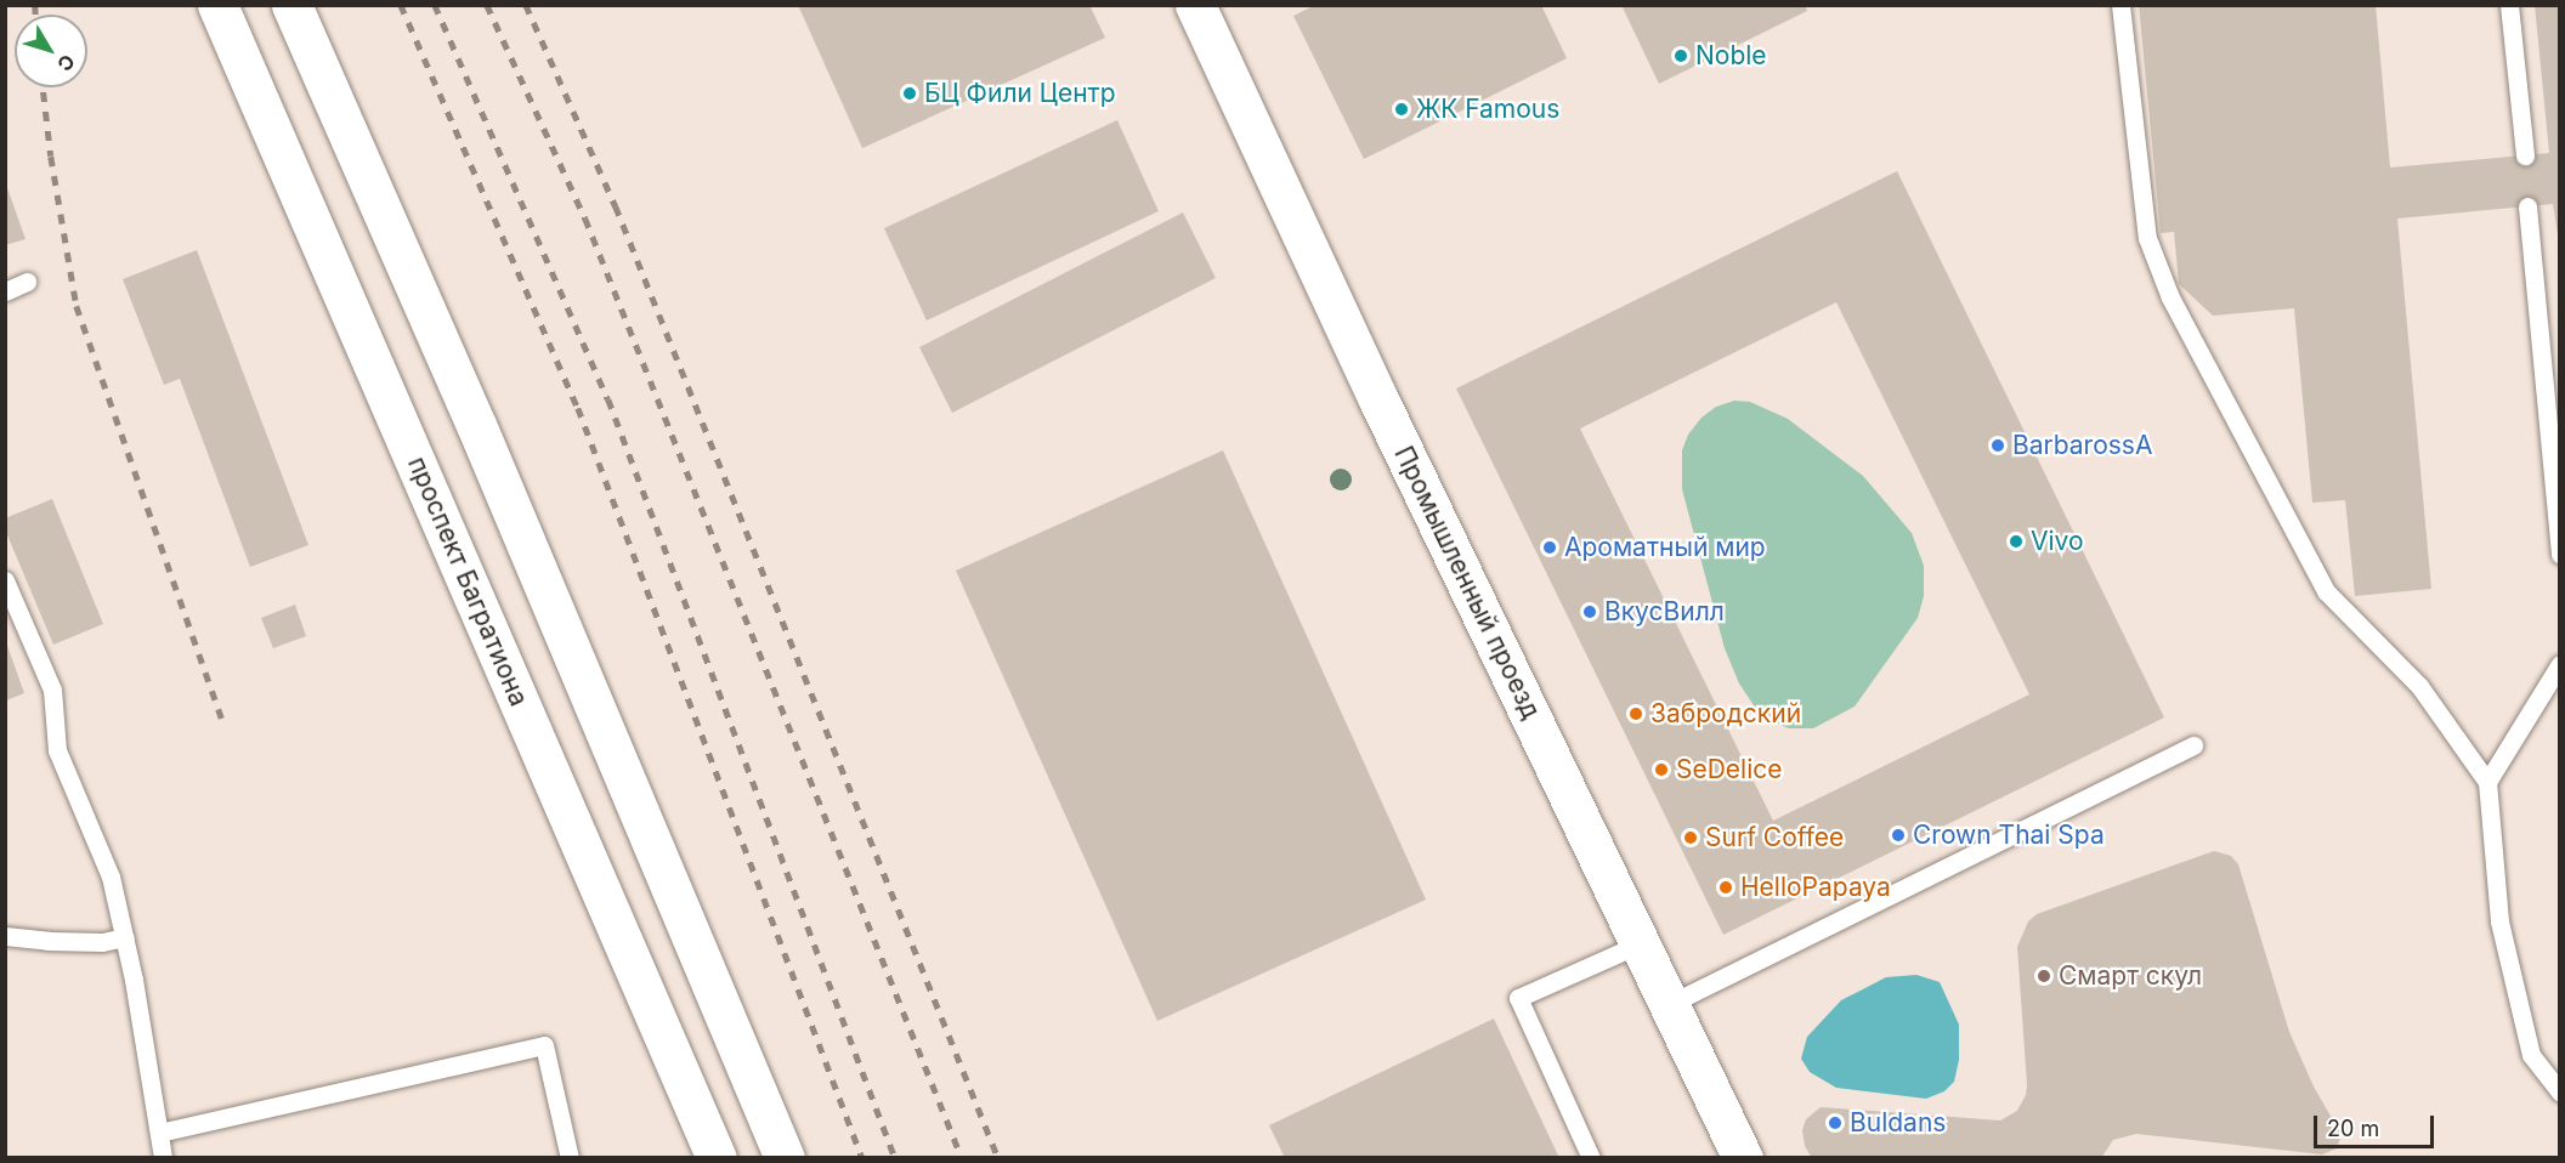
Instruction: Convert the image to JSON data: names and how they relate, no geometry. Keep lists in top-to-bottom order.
{
  "streets": {
    "main road": ["проспект Багратиона", "Промышленный проезд"]
  },
  "places": [
    "Noble",
    "БЦ Фили Центр",
    "ЖК Famous",
    "BarbarossA",
    "Vivo",
    "Ароматный мир",
    "ВкусВилл",
    "Забродский",
    "SeDelice",
    "Crown Thai Spa",
    "Surf Coffee",
    "HelloPapaya",
    "Смарт скул",
    "Buldans"
  ],
  "scale_bar": "20 m",
  "north": "bottom right"
}
